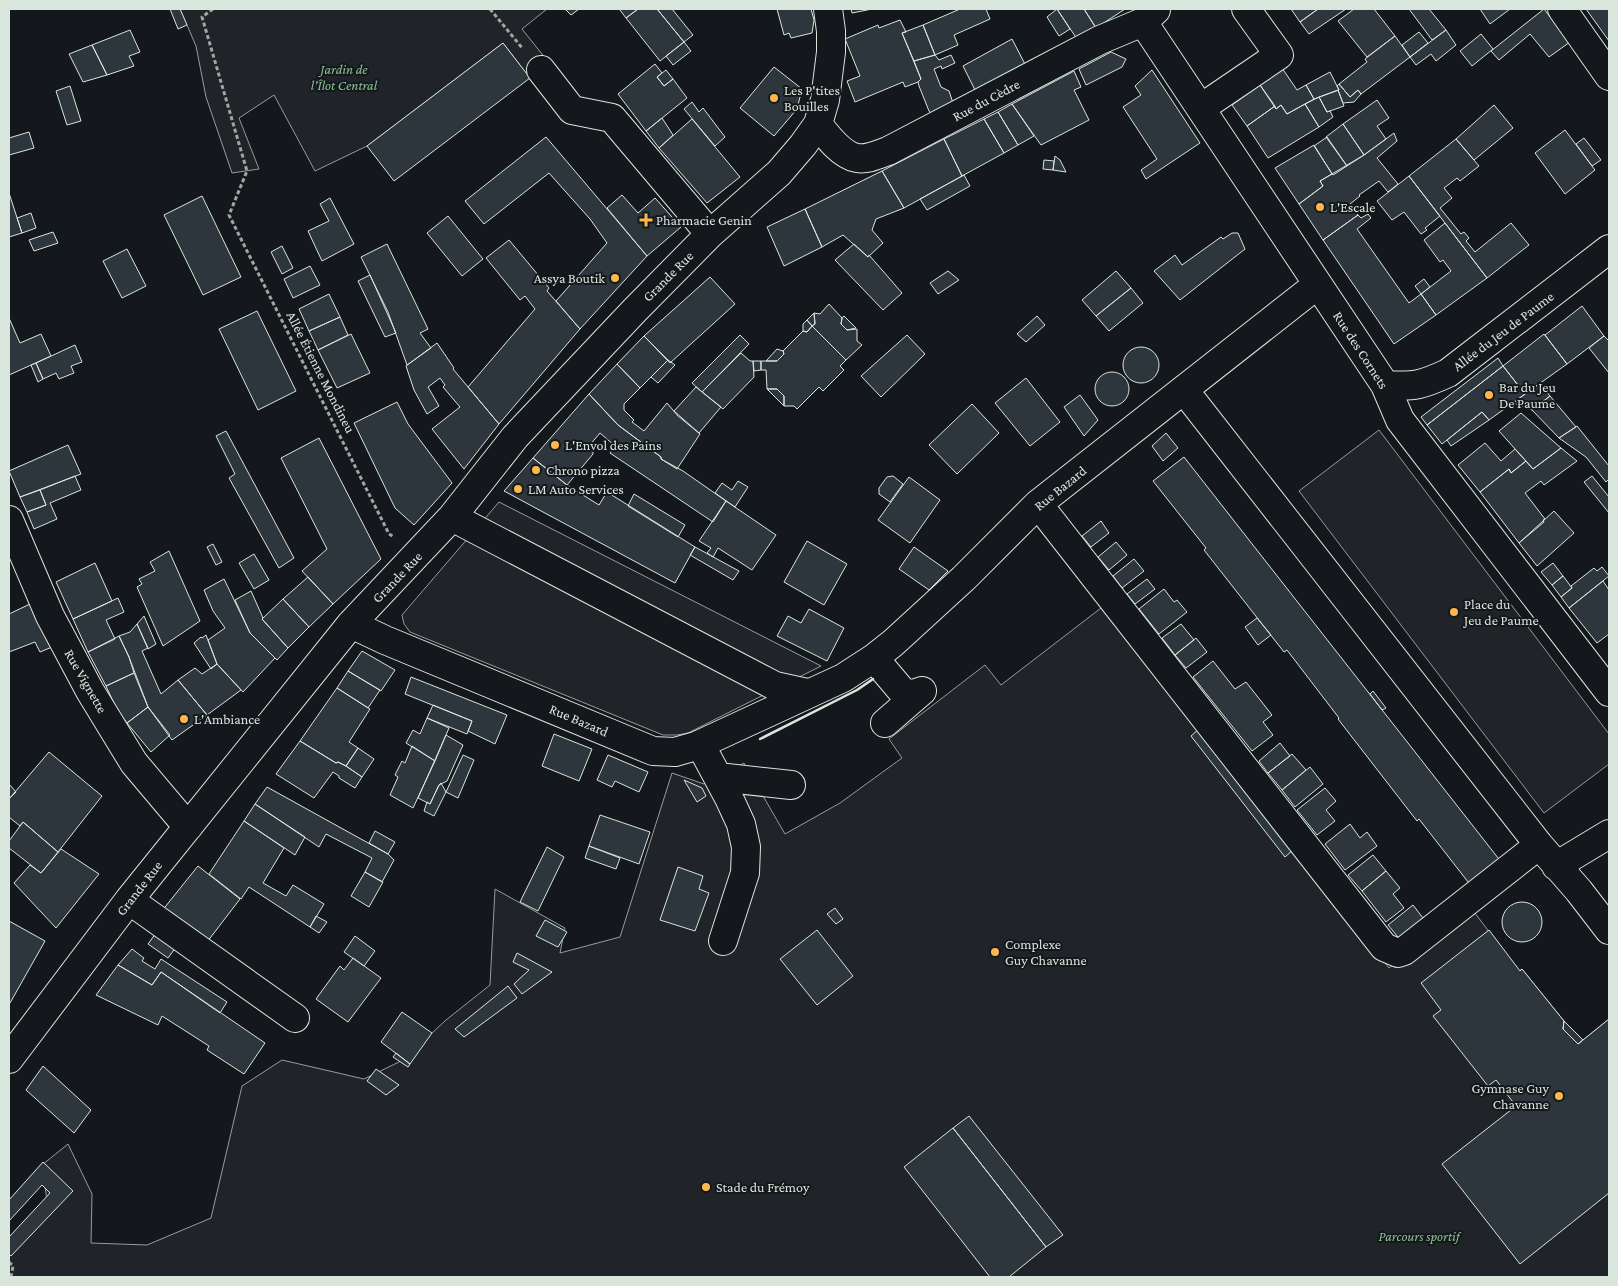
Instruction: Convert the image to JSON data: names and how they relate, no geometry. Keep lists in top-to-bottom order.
{
  "streets": {
    "street": [
      "Rue du Cèdre",
      "Grande Rue",
      "Allée du Jeu de Paume",
      "Rue des Cornets",
      "Rue Bazard",
      "Rue Vignette"
    ],
    "path": ["Allée Étienne Mondineu"]
  },
  "crossings": [
    ["Rue du Cèdre", "Grande Rue"],
    ["Rue du Cèdre", "Rue des Cornets"],
    ["Grande Rue", "Allée Étienne Mondineu"],
    ["Grande Rue", "Rue Bazard"],
    ["Grande Rue", "Rue Vignette"],
    ["Allée du Jeu de Paume", "Rue des Cornets"],
    ["Rue des Cornets", "Rue Bazard"]
  ],
  "parks": ["Jardin de l'Îlot Central", "Parcours sportif"],
  "places": {
    "other": [
      "Les P'tites Bouilles",
      "L'Escale",
      "Assya Boutik",
      "Bar du Jeu De Paume",
      "L'Envol des Pains",
      "Chrono pizza",
      "LM Auto Services",
      "Place du Jeu de Paume",
      "L'Ambiance",
      "Complexe Guy Chavanne",
      "Gymnase Guy Chavanne",
      "Stade du Frémoy"
    ],
    "health": ["Pharmacie Genin"]
  }
}
